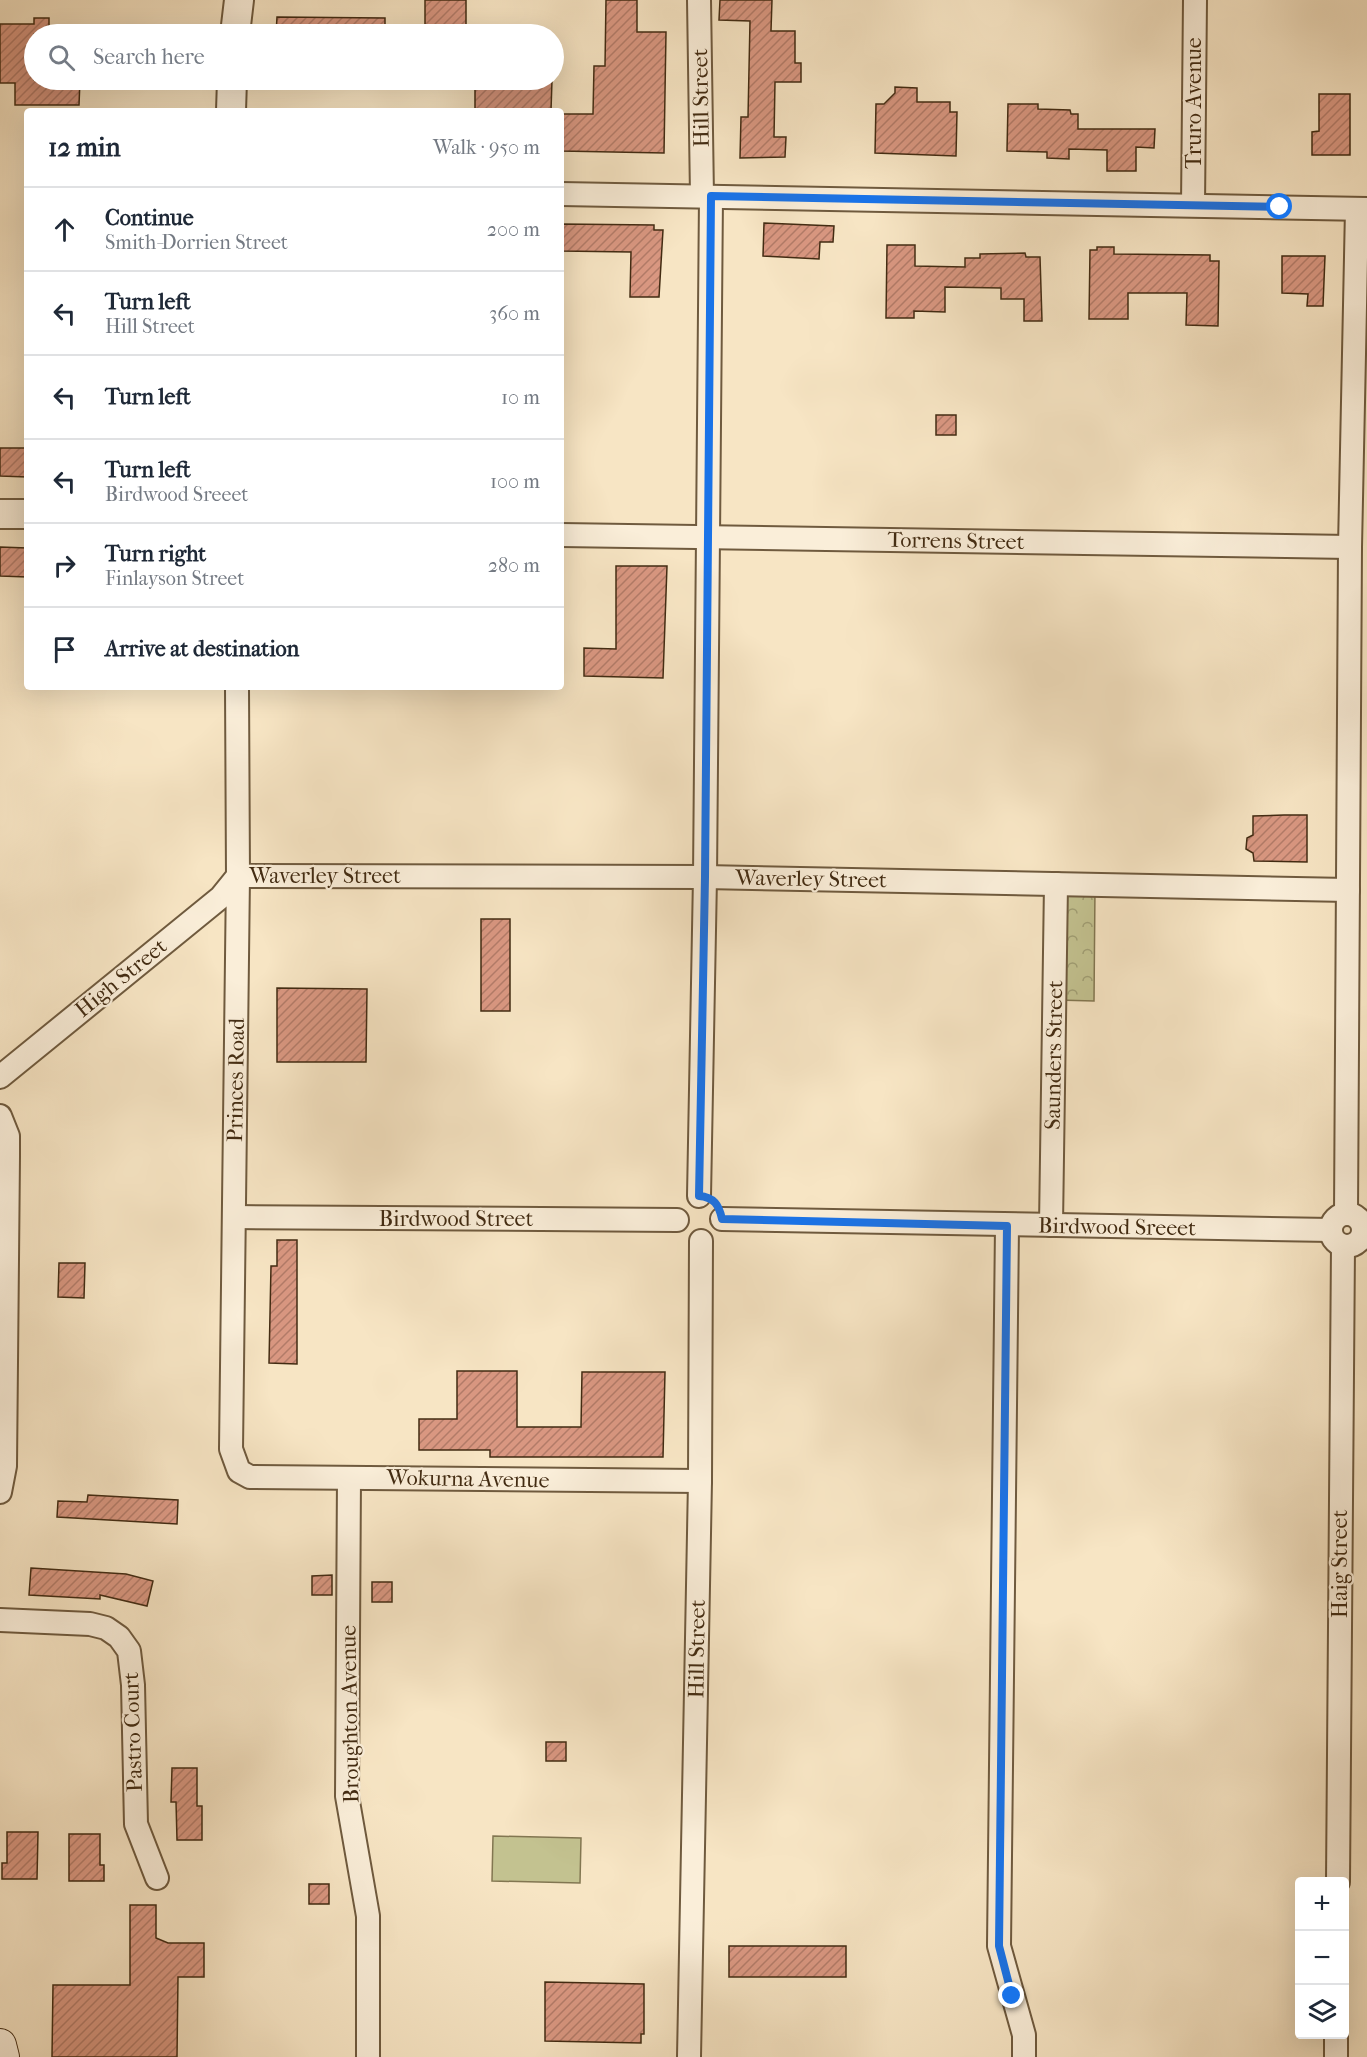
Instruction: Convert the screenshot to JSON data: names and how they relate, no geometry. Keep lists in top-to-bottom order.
{
  "streets": {
    "street": [
      "Hill Street",
      "Truro Avenue",
      "Torrens Street",
      "Waverley Street",
      "High Street",
      "Saunders Street",
      "Princes Road",
      "Birdwood Street",
      "Birdwood Sreeet",
      "Wokurna Avenue",
      "Haig Street",
      "Broughton Avenue",
      "Pastro Court"
    ]
  },
  "crossings": [
    ["Hill Street", "Torrens Street"],
    ["Hill Street", "Waverley Street"],
    ["Hill Street", "Birdwood Street"],
    ["Hill Street", "Birdwood Sreeet"],
    ["Hill Street", "Wokurna Avenue"],
    ["Torrens Street", "Haig Street"],
    ["Waverley Street", "High Street"],
    ["Waverley Street", "Saunders Street"],
    ["Waverley Street", "Princes Road"],
    ["Waverley Street", "Haig Street"],
    ["High Street", "Princes Road"],
    ["Saunders Street", "Birdwood Sreeet"],
    ["Princes Road", "Birdwood Street"],
    ["Princes Road", "Wokurna Avenue"],
    ["Birdwood Street", "Birdwood Sreeet"],
    ["Birdwood Sreeet", "Haig Street"],
    ["Wokurna Avenue", "Broughton Avenue"]
  ],
  "page": {
    "search": "Search here",
    "heading": ["12 min", "Walk · 950 m"],
    "list": [
      ["Continue", "Smith-Dorrien Street", "200 m"],
      ["Turn left", "Hill Street", "360 m"],
      ["Turn left", "10 m"],
      ["Turn left", "Birdwood Sreeet", "100 m"],
      ["Turn right", "Finlayson Street", "280 m"],
      "Arrive at destination"
    ],
    "map_buttons": ["+", "−"]
  }
}
